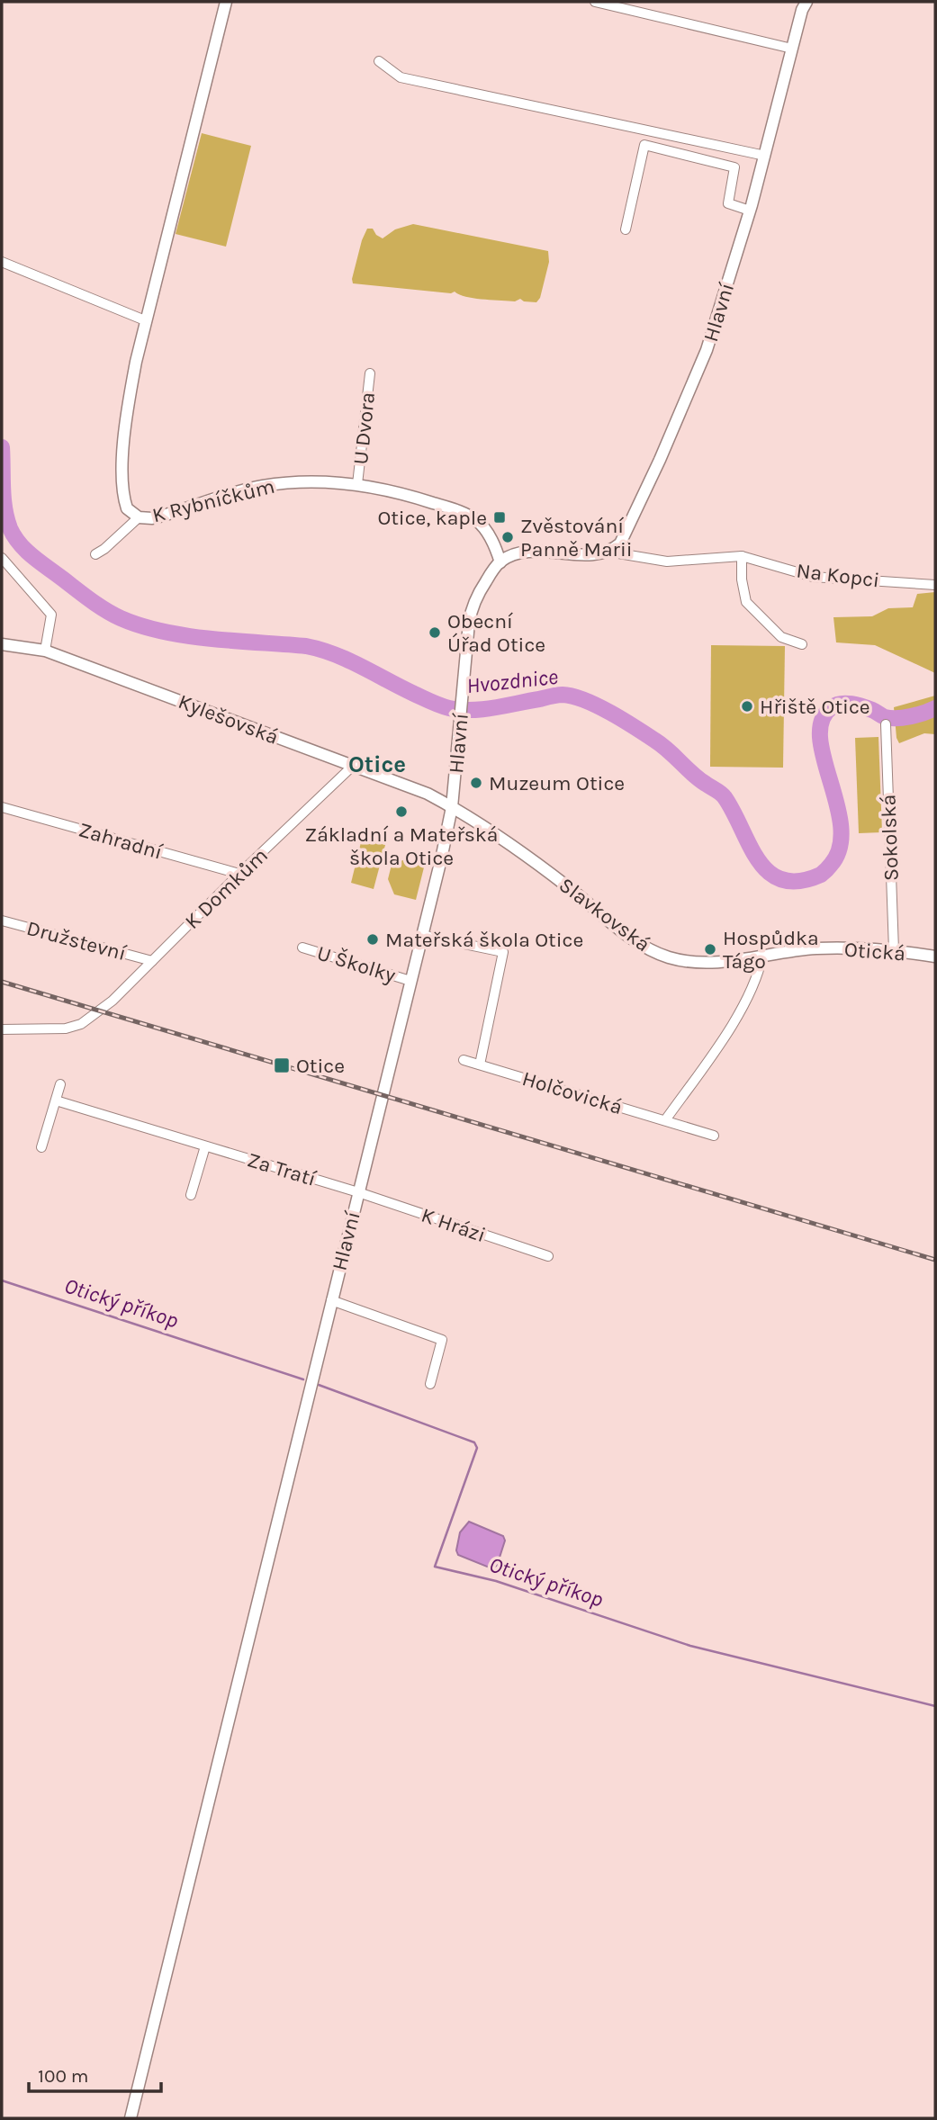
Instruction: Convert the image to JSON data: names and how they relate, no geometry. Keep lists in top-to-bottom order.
{
  "streets": {
    "main road": [
      "Hlavní",
      "K Rybníčkům",
      "Kylešovská",
      "Slavkovská",
      "Otická"
    ],
    "street": [
      "U Dvora",
      "Na Kopci",
      "Sokolská",
      "Zahradní",
      "K Domkům",
      "Družstevní",
      "U Školky",
      "Holčovická",
      "Za Tratí",
      "K Hrázi"
    ]
  },
  "crossings": [
    ["Hlavní", "K Rybníčkům"],
    ["Hlavní", "Na Kopci"],
    ["Hlavní", "Kylešovská"],
    ["Hlavní", "Slavkovská"],
    ["Hlavní", "U Školky"],
    ["Hlavní", "Za Tratí"],
    ["Hlavní", "K Hrázi"],
    ["U Dvora", "K Rybníčkům"],
    ["Kylešovská", "K Domkům"],
    ["Kylešovská", "Slavkovská"],
    ["Sokolská", "Otická"],
    ["Zahradní", "K Domkům"],
    ["K Domkům", "Družstevní"],
    ["Slavkovská", "Otická"],
    ["Za Tratí", "K Hrázi"]
  ],
  "districts": ["Otice"],
  "water": ["Hvozdnice", "Otický příkop"],
  "places": {
    "transit": ["Otice, kaple", "Otice"],
    "other": [
      "Zvěstování Panně Marii",
      "Obecní Úřad Otice",
      "Hřiště Otice",
      "Muzeum Otice",
      "Základní a Mateřská škola Otice",
      "Mateřská škola Otice",
      "Hospůdka Tágo"
    ]
  },
  "scale_bar": "100 m"
}
